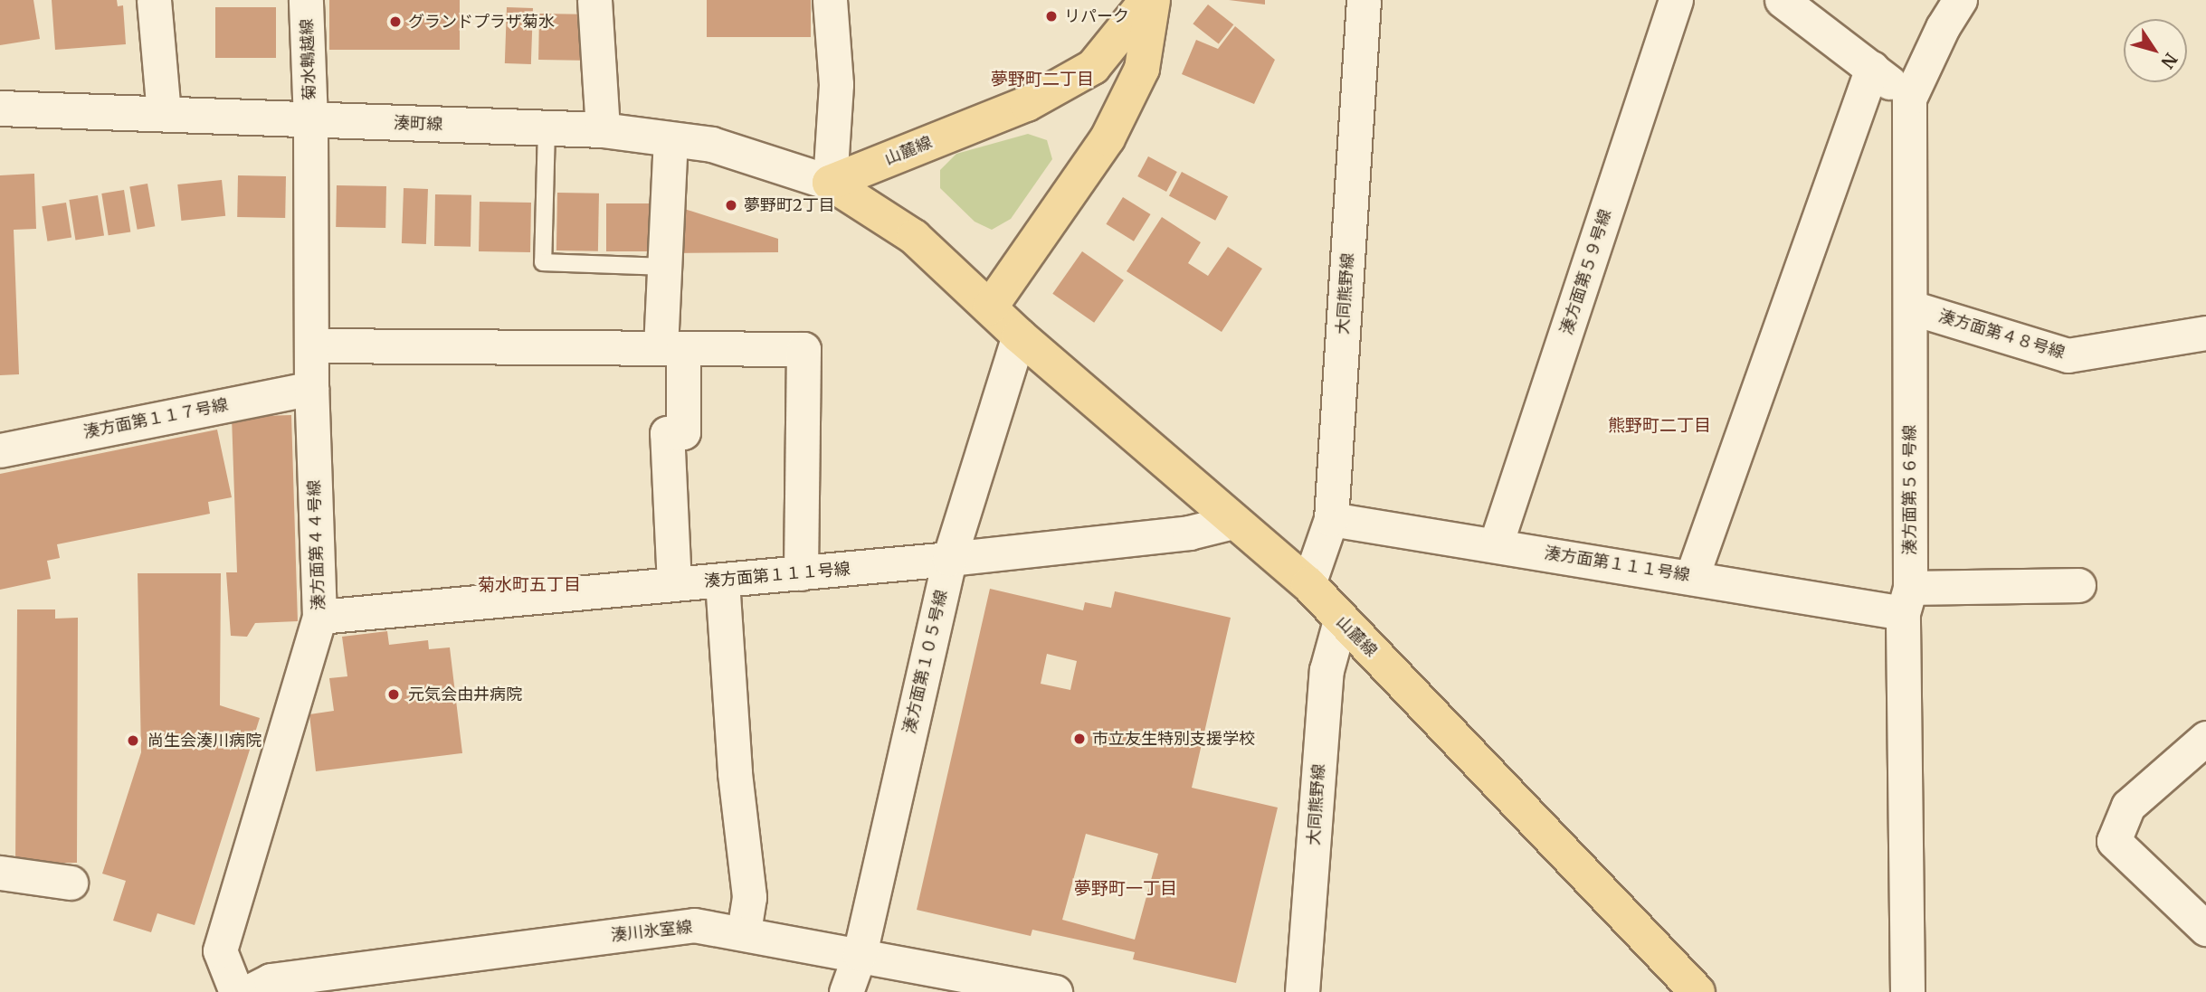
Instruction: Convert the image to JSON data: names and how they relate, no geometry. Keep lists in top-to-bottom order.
{
  "streets": {
    "main road": ["山麓線"],
    "street": [
      "菊水鵯越線",
      "湊町線",
      "湊方面第５９号線",
      "大同熊野線",
      "湊方面第４８号線",
      "湊方面第１１７号線",
      "湊方面第５６号線",
      "湊方面第４４号線",
      "湊方面第１１１号線",
      "湊方面第１０５号線",
      "湊川氷室線"
    ]
  },
  "crossings": [
    ["菊水鵯越線", "湊町線"],
    ["菊水鵯越線", "湊方面第４４号線"],
    ["湊町線", "山麓線"],
    ["湊町線", "湊方面第４４号線"],
    ["山麓線", "大同熊野線"],
    ["山麓線", "湊方面第１１１号線"],
    ["山麓線", "湊方面第１０５号線"],
    ["湊方面第５９号線", "湊方面第１１１号線"],
    ["大同熊野線", "湊方面第１１１号線"],
    ["湊方面第４８号線", "湊方面第５６号線"],
    ["湊方面第１１７号線", "湊方面第４４号線"],
    ["湊方面第５６号線", "湊方面第１１１号線"],
    ["湊方面第４４号線", "湊方面第１１１号線"],
    ["湊方面第１１１号線", "湊方面第１０５号線"],
    ["湊方面第１０５号線", "湊川氷室線"]
  ],
  "districts": [
    "夢野町二丁目",
    "熊野町二丁目",
    "菊水町五丁目",
    "夢野町一丁目"
  ],
  "places": [
    "リパーク",
    "グランドプラザ菊水",
    "夢野町2丁目",
    "元気会由井病院",
    "市立友生特別支援学校",
    "尚生会湊川病院"
  ],
  "north": "bottom right"
}
